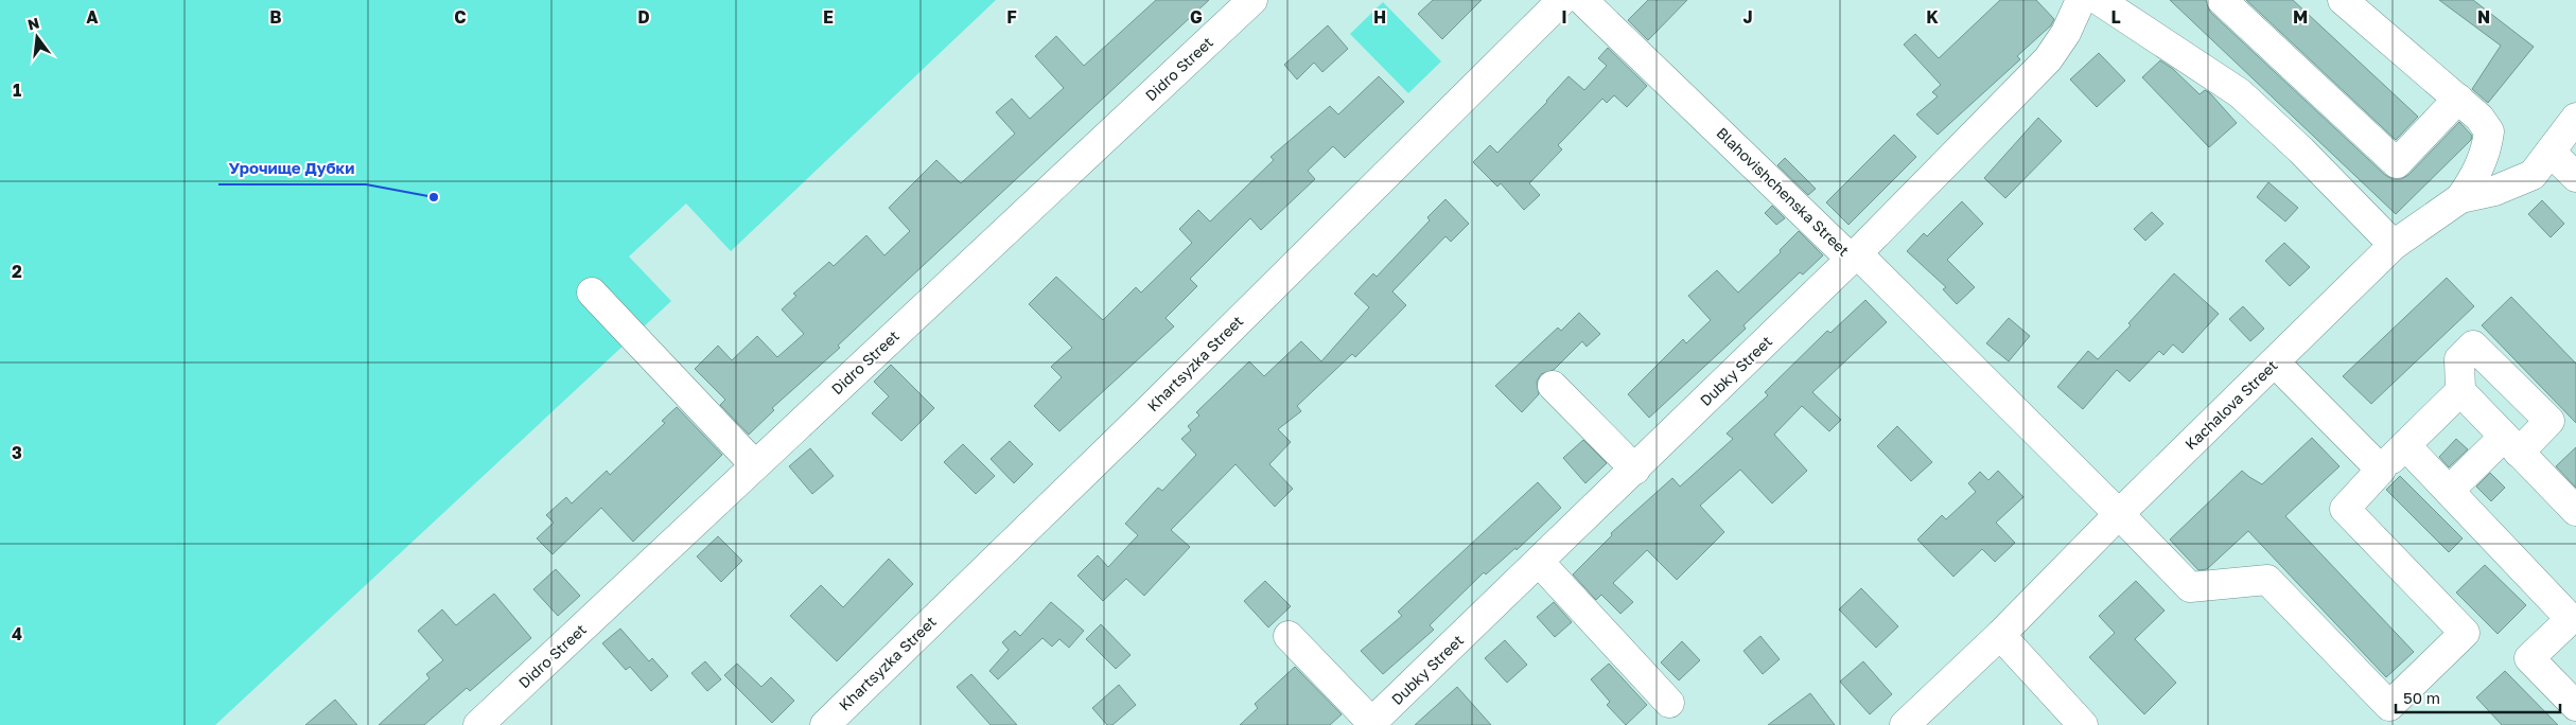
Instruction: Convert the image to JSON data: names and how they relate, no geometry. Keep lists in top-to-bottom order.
{
  "streets": {
    "street": [
      "Didro Street",
      "Blahovishchenska Street",
      "Khartsyzka Street",
      "Dubky Street",
      "Kachalova Street"
    ]
  },
  "crossings": [
    ["Blahovishchenska Street", "Dubky Street"],
    ["Blahovishchenska Street", "Kachalova Street"]
  ],
  "places": ["Урочище Дубки"],
  "scale_bar": "50 m",
  "north": "top",
  "grid": {
    "columns": [
      "A",
      "B",
      "C",
      "D",
      "E",
      "F",
      "G",
      "H",
      "I",
      "J",
      "K",
      "L",
      "M",
      "N"
    ],
    "rows": [
      "1",
      "2",
      "3",
      "4"
    ]
  }
}
